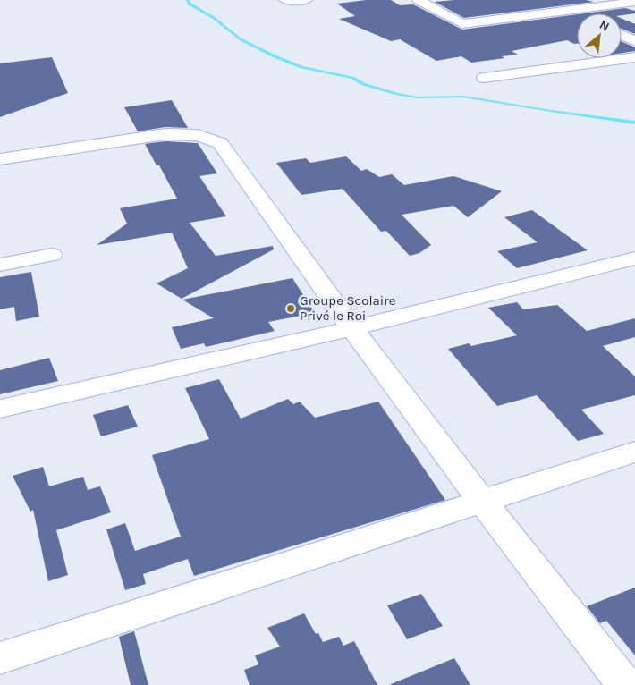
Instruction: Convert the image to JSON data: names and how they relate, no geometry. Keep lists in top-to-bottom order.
{
  "places": ["Groupe Scolaire Privé le Roi"],
  "north": "top right"
}
